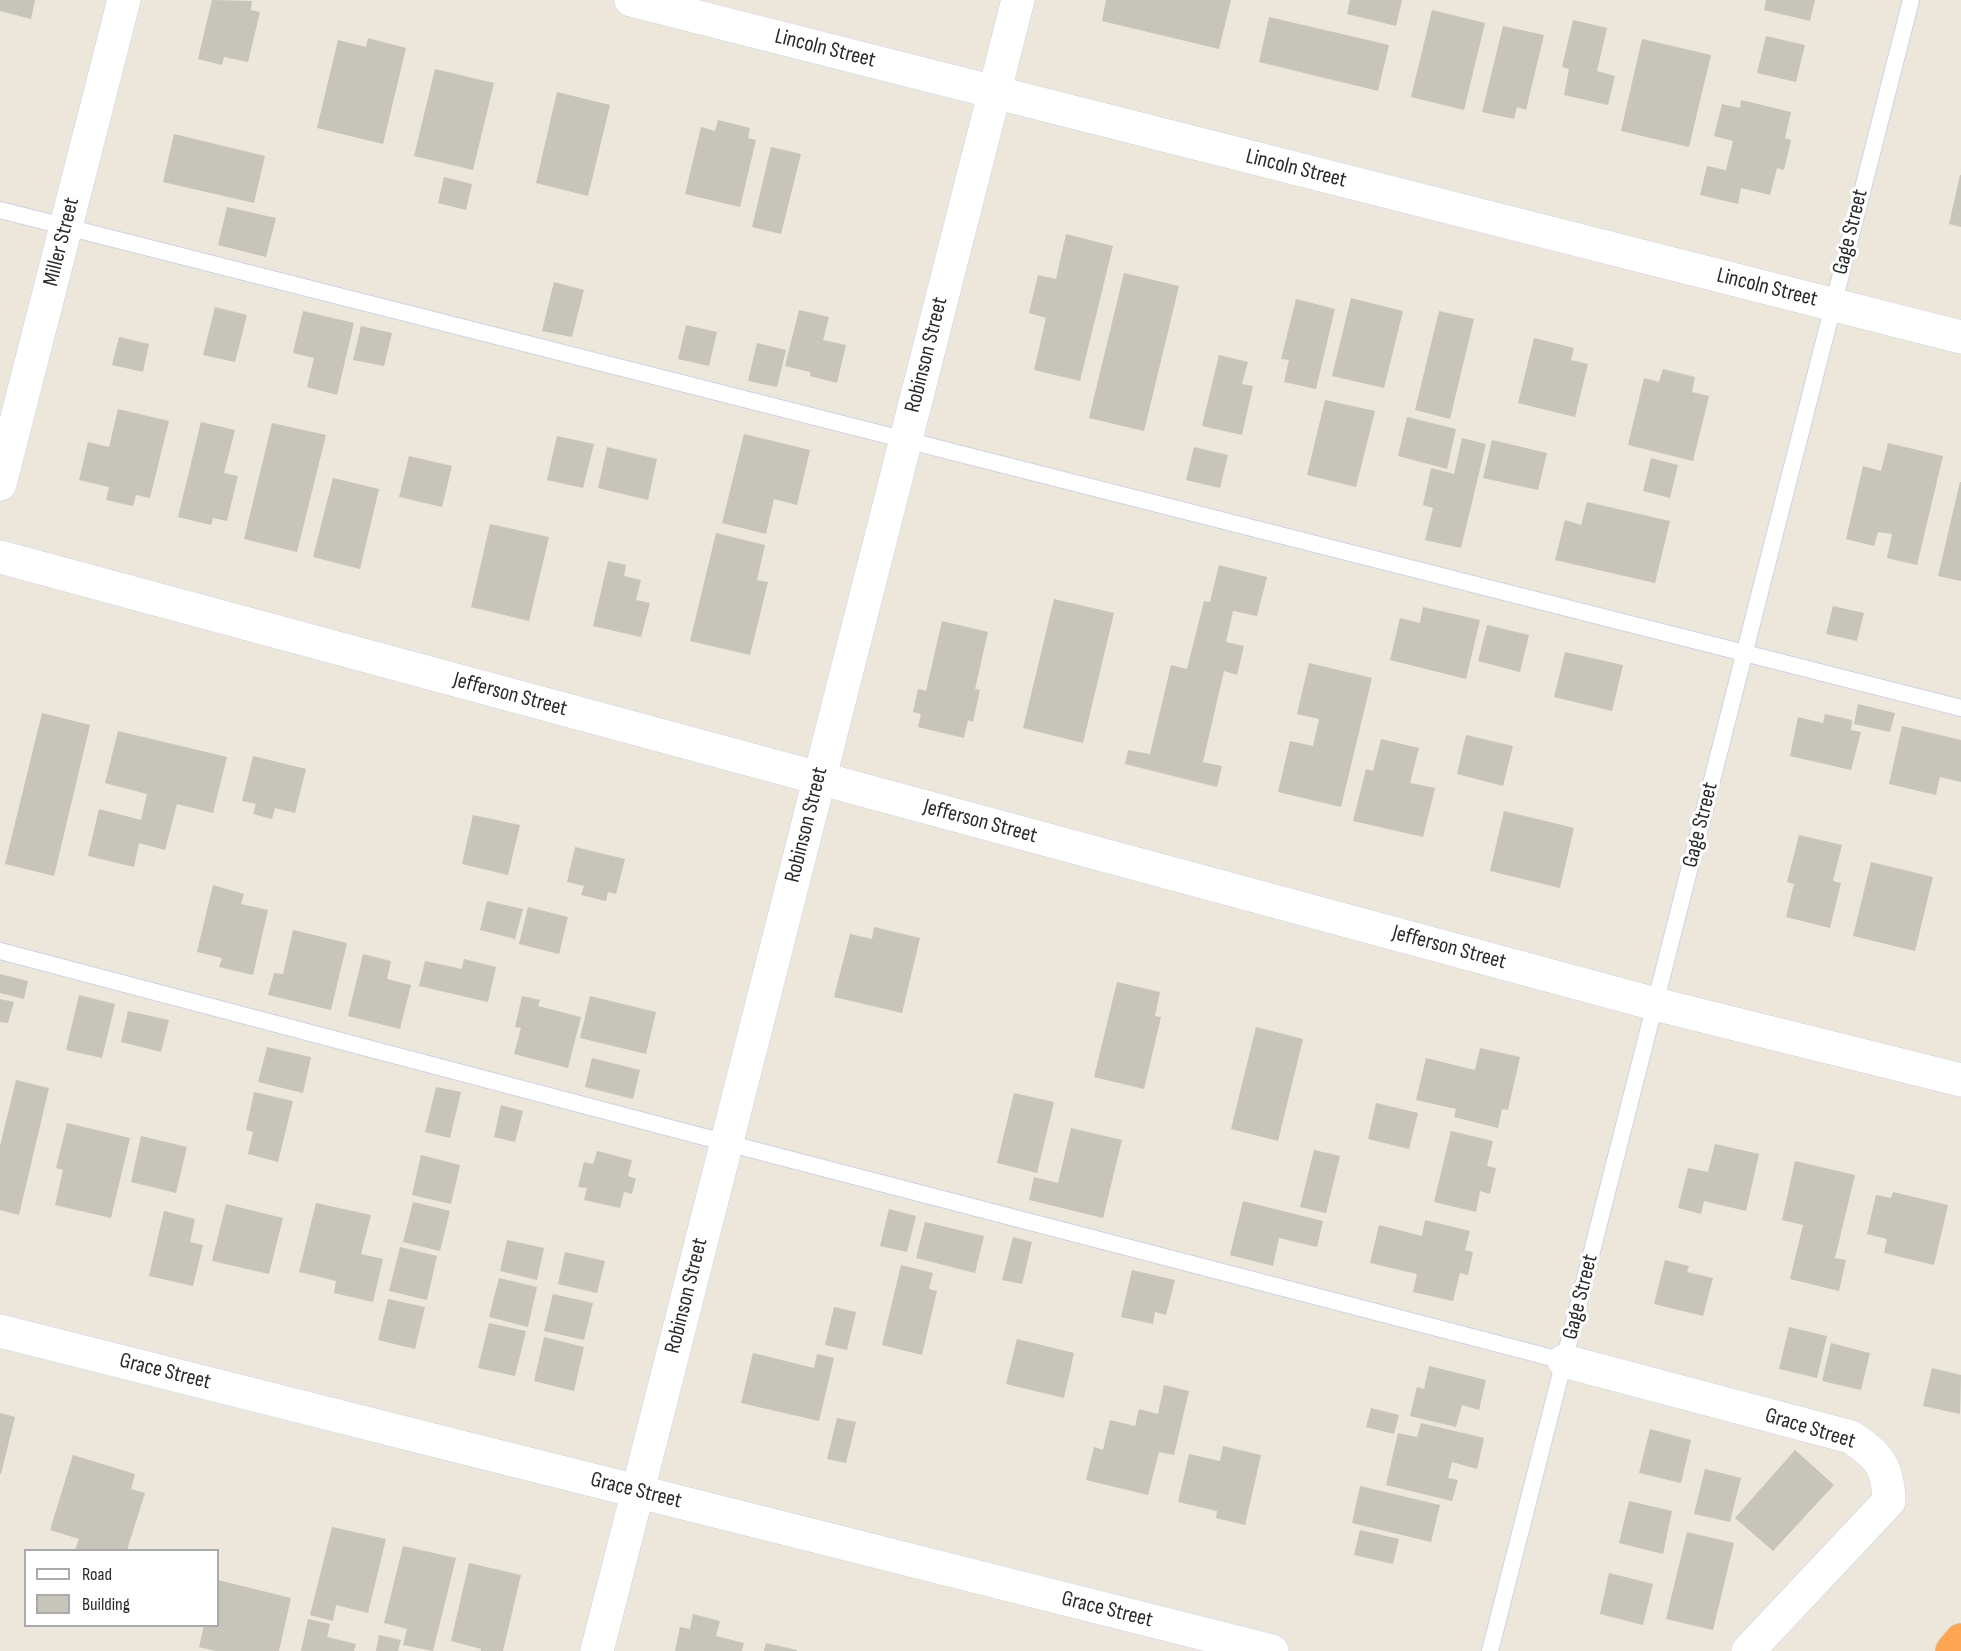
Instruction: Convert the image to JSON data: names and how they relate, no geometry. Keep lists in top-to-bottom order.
{
  "streets": {
    "street": [
      "Lincoln Street",
      "Miller Street",
      "Robinson Street",
      "Jefferson Street",
      "Grace Street"
    ],
    "lane": ["Gage Street"]
  },
  "crossings": [
    ["Lincoln Street", "Gage Street"],
    ["Lincoln Street", "Robinson Street"],
    ["Gage Street", "Jefferson Street"],
    ["Gage Street", "Grace Street"],
    ["Robinson Street", "Jefferson Street"],
    ["Robinson Street", "Grace Street"]
  ],
  "legend": ["Road", "Building"]
}
